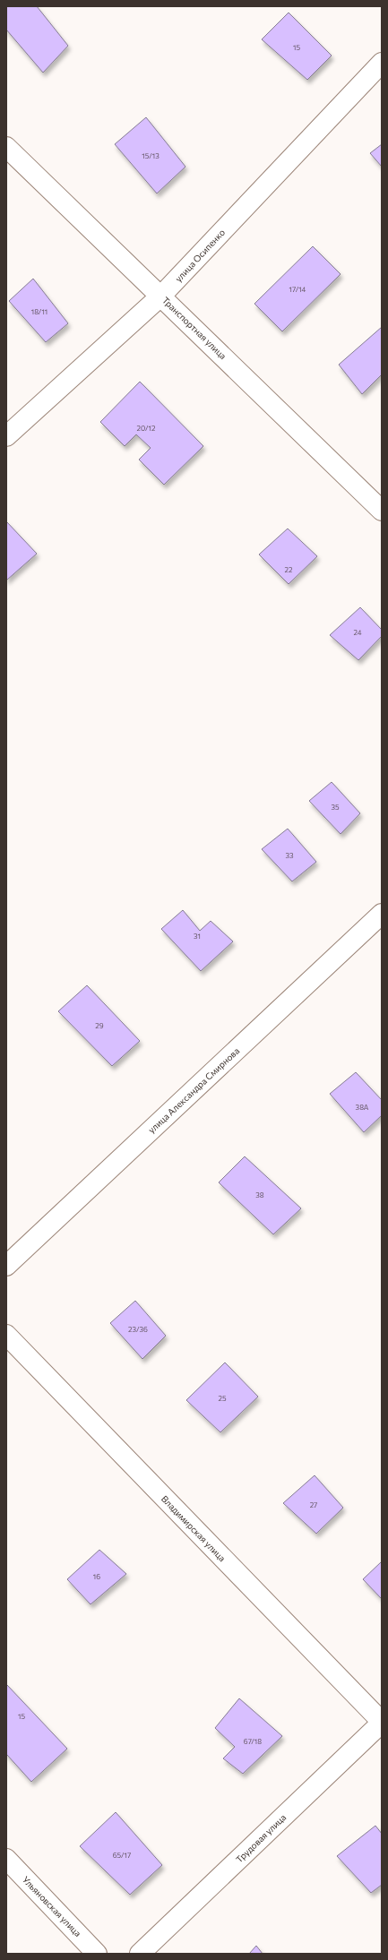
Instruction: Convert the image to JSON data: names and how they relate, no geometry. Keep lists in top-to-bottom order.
{
  "streets": {
    "street": [
      "улица Осипенко",
      "Транспортная улица",
      "улица Александра Смирнова",
      "Владимирская улица",
      "Трудовая улица",
      "Ульяновская улица"
    ]
  },
  "crossings": [
    ["улица Осипенко", "Транспортная улица"],
    ["Владимирская улица", "Трудовая улица"]
  ],
  "house_numbers": [
    "15",
    "15/13",
    "17/14",
    "18/11",
    "20/12",
    "22",
    "24",
    "35",
    "33",
    "31",
    "29",
    "38А",
    "38",
    "23/36",
    "25",
    "27",
    "16",
    "15",
    "67/18",
    "65/17"
  ]
}
